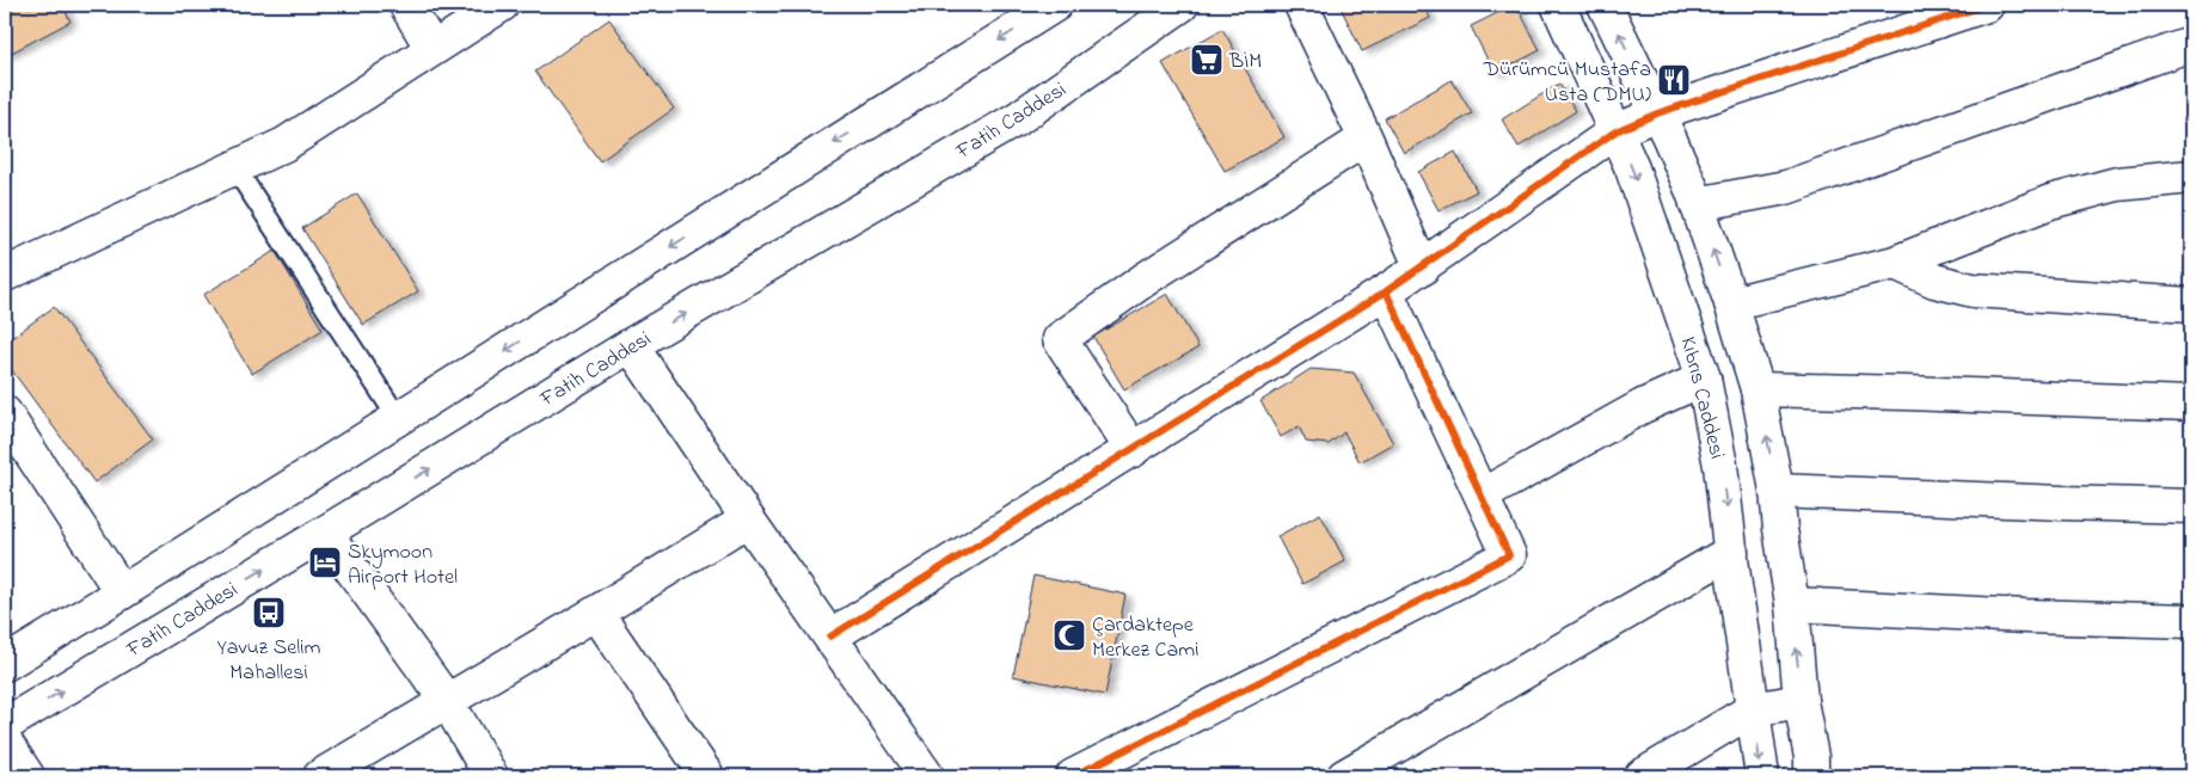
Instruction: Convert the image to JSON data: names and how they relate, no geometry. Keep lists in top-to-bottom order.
{
  "streets": {
    "street": ["Fatih Caddesi", "Kıbrıs Caddesi"]
  },
  "places": {
    "supermarket": ["BİM"],
    "restaurant": ["Dürümcü Mustafa Usta (DMU)"],
    "hotel": ["Skymoon Airport Hotel"],
    "bus stop": ["Yavuz Selim Mahallesi"],
    "mosque": ["Çardaktepe Merkez Cami"]
  }
}
